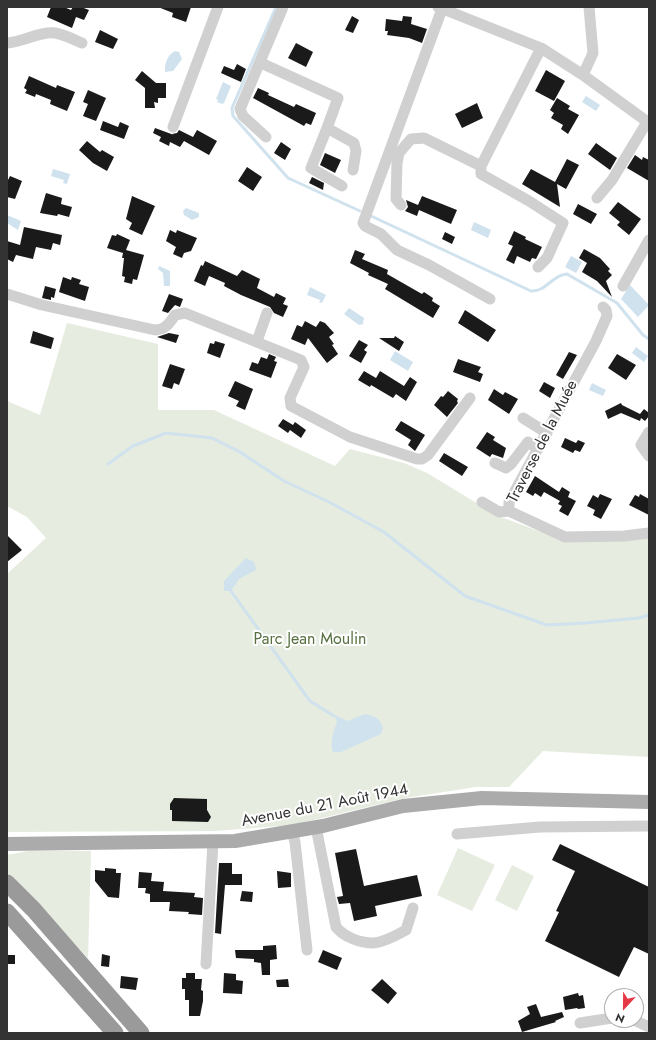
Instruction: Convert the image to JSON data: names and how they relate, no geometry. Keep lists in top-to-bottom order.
{
  "streets": {
    "main road": ["Avenue du 21 Août 1944"],
    "street": ["Traverse de la Muée"]
  },
  "parks": ["Parc Jean Moulin"],
  "north": "bottom"
}
